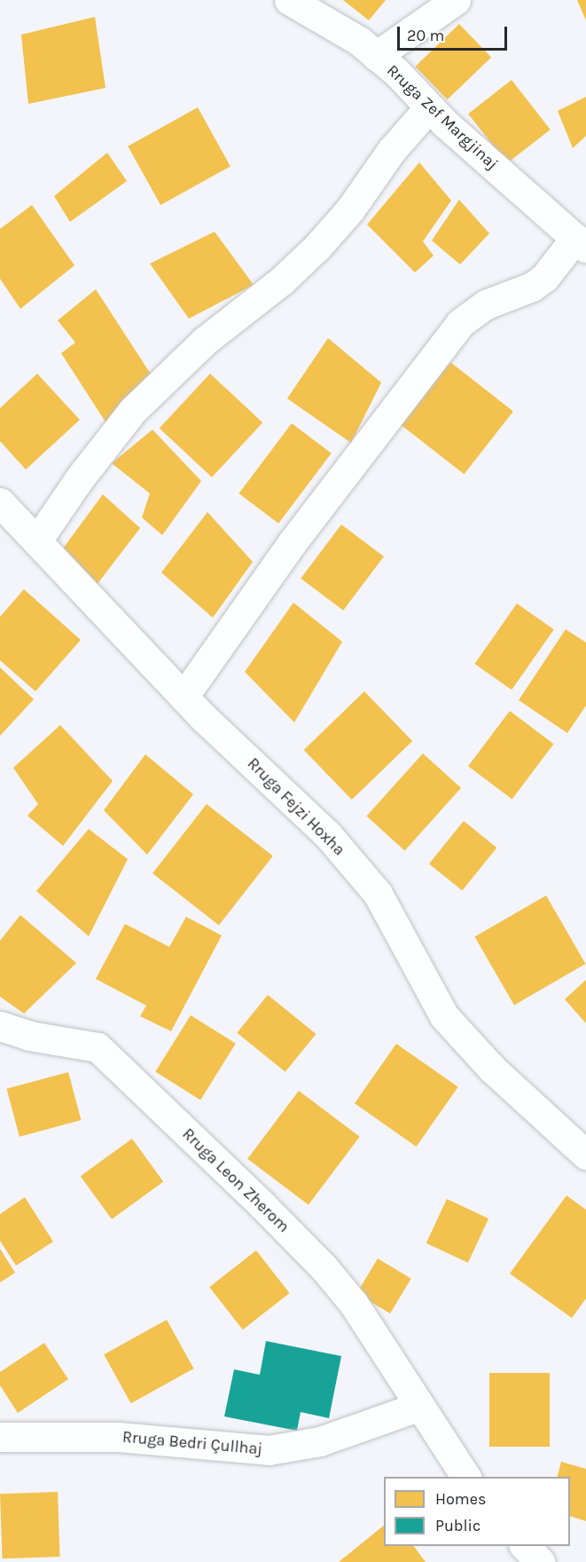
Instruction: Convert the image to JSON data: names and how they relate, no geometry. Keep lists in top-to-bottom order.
{
  "streets": {
    "street": [
      "Rruga Zef Margjinaj",
      "Rruga Fejzi Hoxha",
      "Rruga Leon Zherom",
      "Rruga Bedri Çullhaj"
    ]
  },
  "crossings": [
    ["Rruga Leon Zherom", "Rruga Bedri Çullhaj"]
  ],
  "legend": ["Homes", "Public"],
  "scale_bar": "20 m"
}
